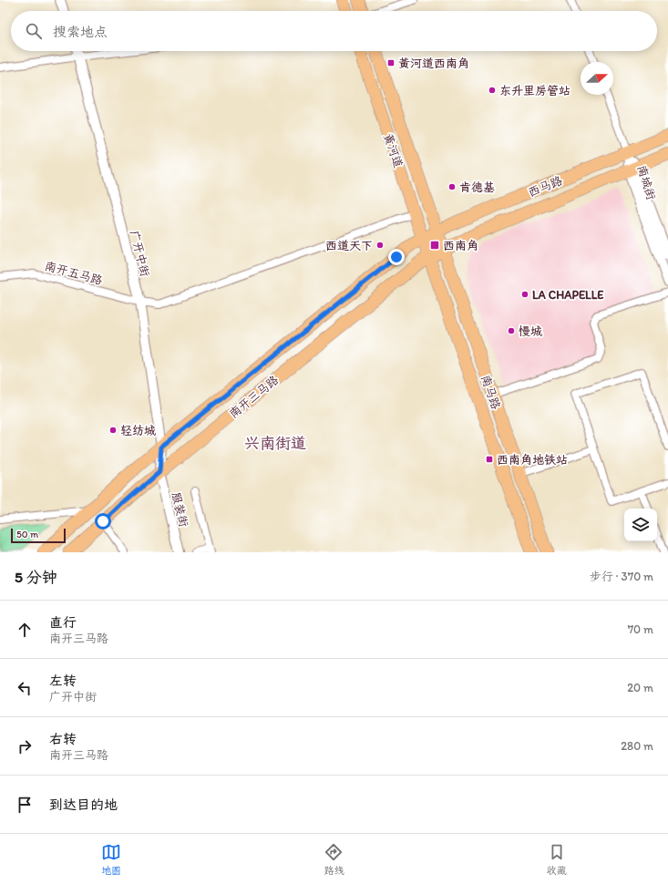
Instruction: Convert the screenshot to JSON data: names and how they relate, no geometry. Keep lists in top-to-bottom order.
{
  "streets": {
    "main road": [
      "黄河道",
      "西马路",
      "南马路",
      "南开三马路"
    ],
    "street": [
      "南城街",
      "广开中街",
      "南开五马路",
      "服装街"
    ]
  },
  "crossings": [
    ["黄河道", "西马路"],
    ["黄河道", "南开五马路"],
    ["黄河道", "南马路"],
    ["黄河道", "南开三马路"],
    ["南城街", "西马路"],
    ["西马路", "南马路"],
    ["西马路", "南开三马路"],
    ["广开中街", "南开五马路"],
    ["广开中街", "南开三马路"],
    ["广开中街", "服装街"],
    ["南马路", "南开三马路"],
    ["南开三马路", "服装街"]
  ],
  "districts": ["兴南街道"],
  "places": {
    "transit": ["黄河道西南角", "西南角", "西南角地铁站"],
    "other": [
      "东升里房管站",
      "肯德基",
      "西道天下",
      "LA CHAPELLE",
      "慢城",
      "轻纺城"
    ]
  },
  "scale_bar": "50 m",
  "north": "right",
  "page": {
    "search": "搜索地点",
    "scale": "50 m",
    "heading": ["5 分钟", "步行 · 370 m"],
    "list": [
      ["直行", "南开三马路", "70 m"],
      ["左转", "广开中街", "20 m"],
      ["右转", "南开三马路", "280 m"],
      "到达目的地"
    ],
    "nav": ["地图", "路线", "收藏"]
  }
}
